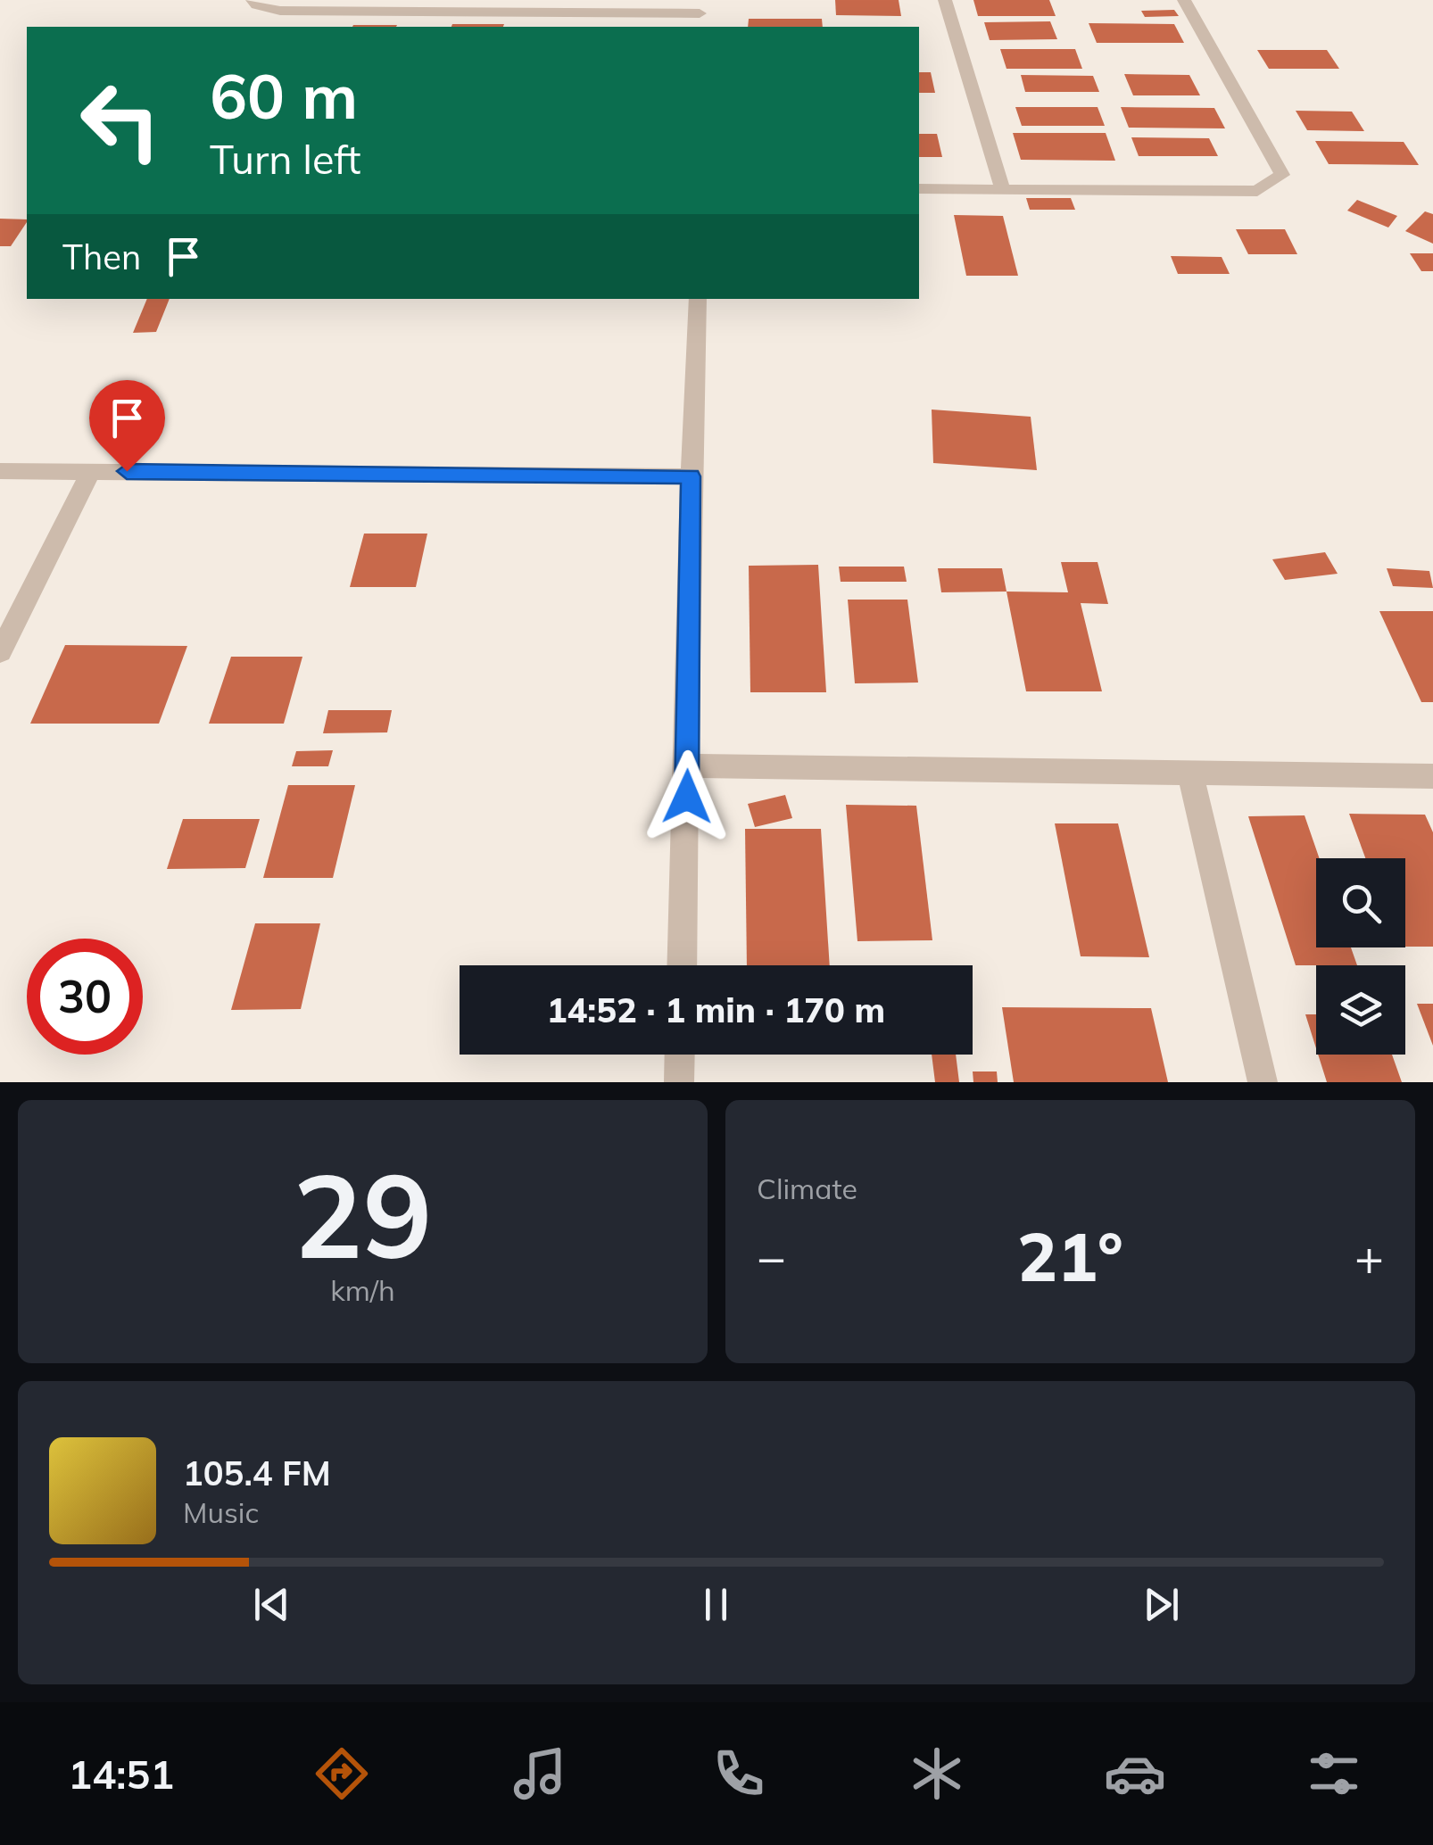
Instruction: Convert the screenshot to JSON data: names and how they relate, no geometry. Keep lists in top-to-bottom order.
{
  "page": {
    "turn": ["60 m", "Turn left"],
    "then": "Then",
    "limit": "30",
    "trip": "14:52 · 1 min · 170 m",
    "tile": [
      ["29", "km/h"],
      "Climate"
    ],
    "heat": ["−", "21°", "+"],
    "song": ["105.4 FM", "Music"],
    "tabs": "14:51"
  }
}
